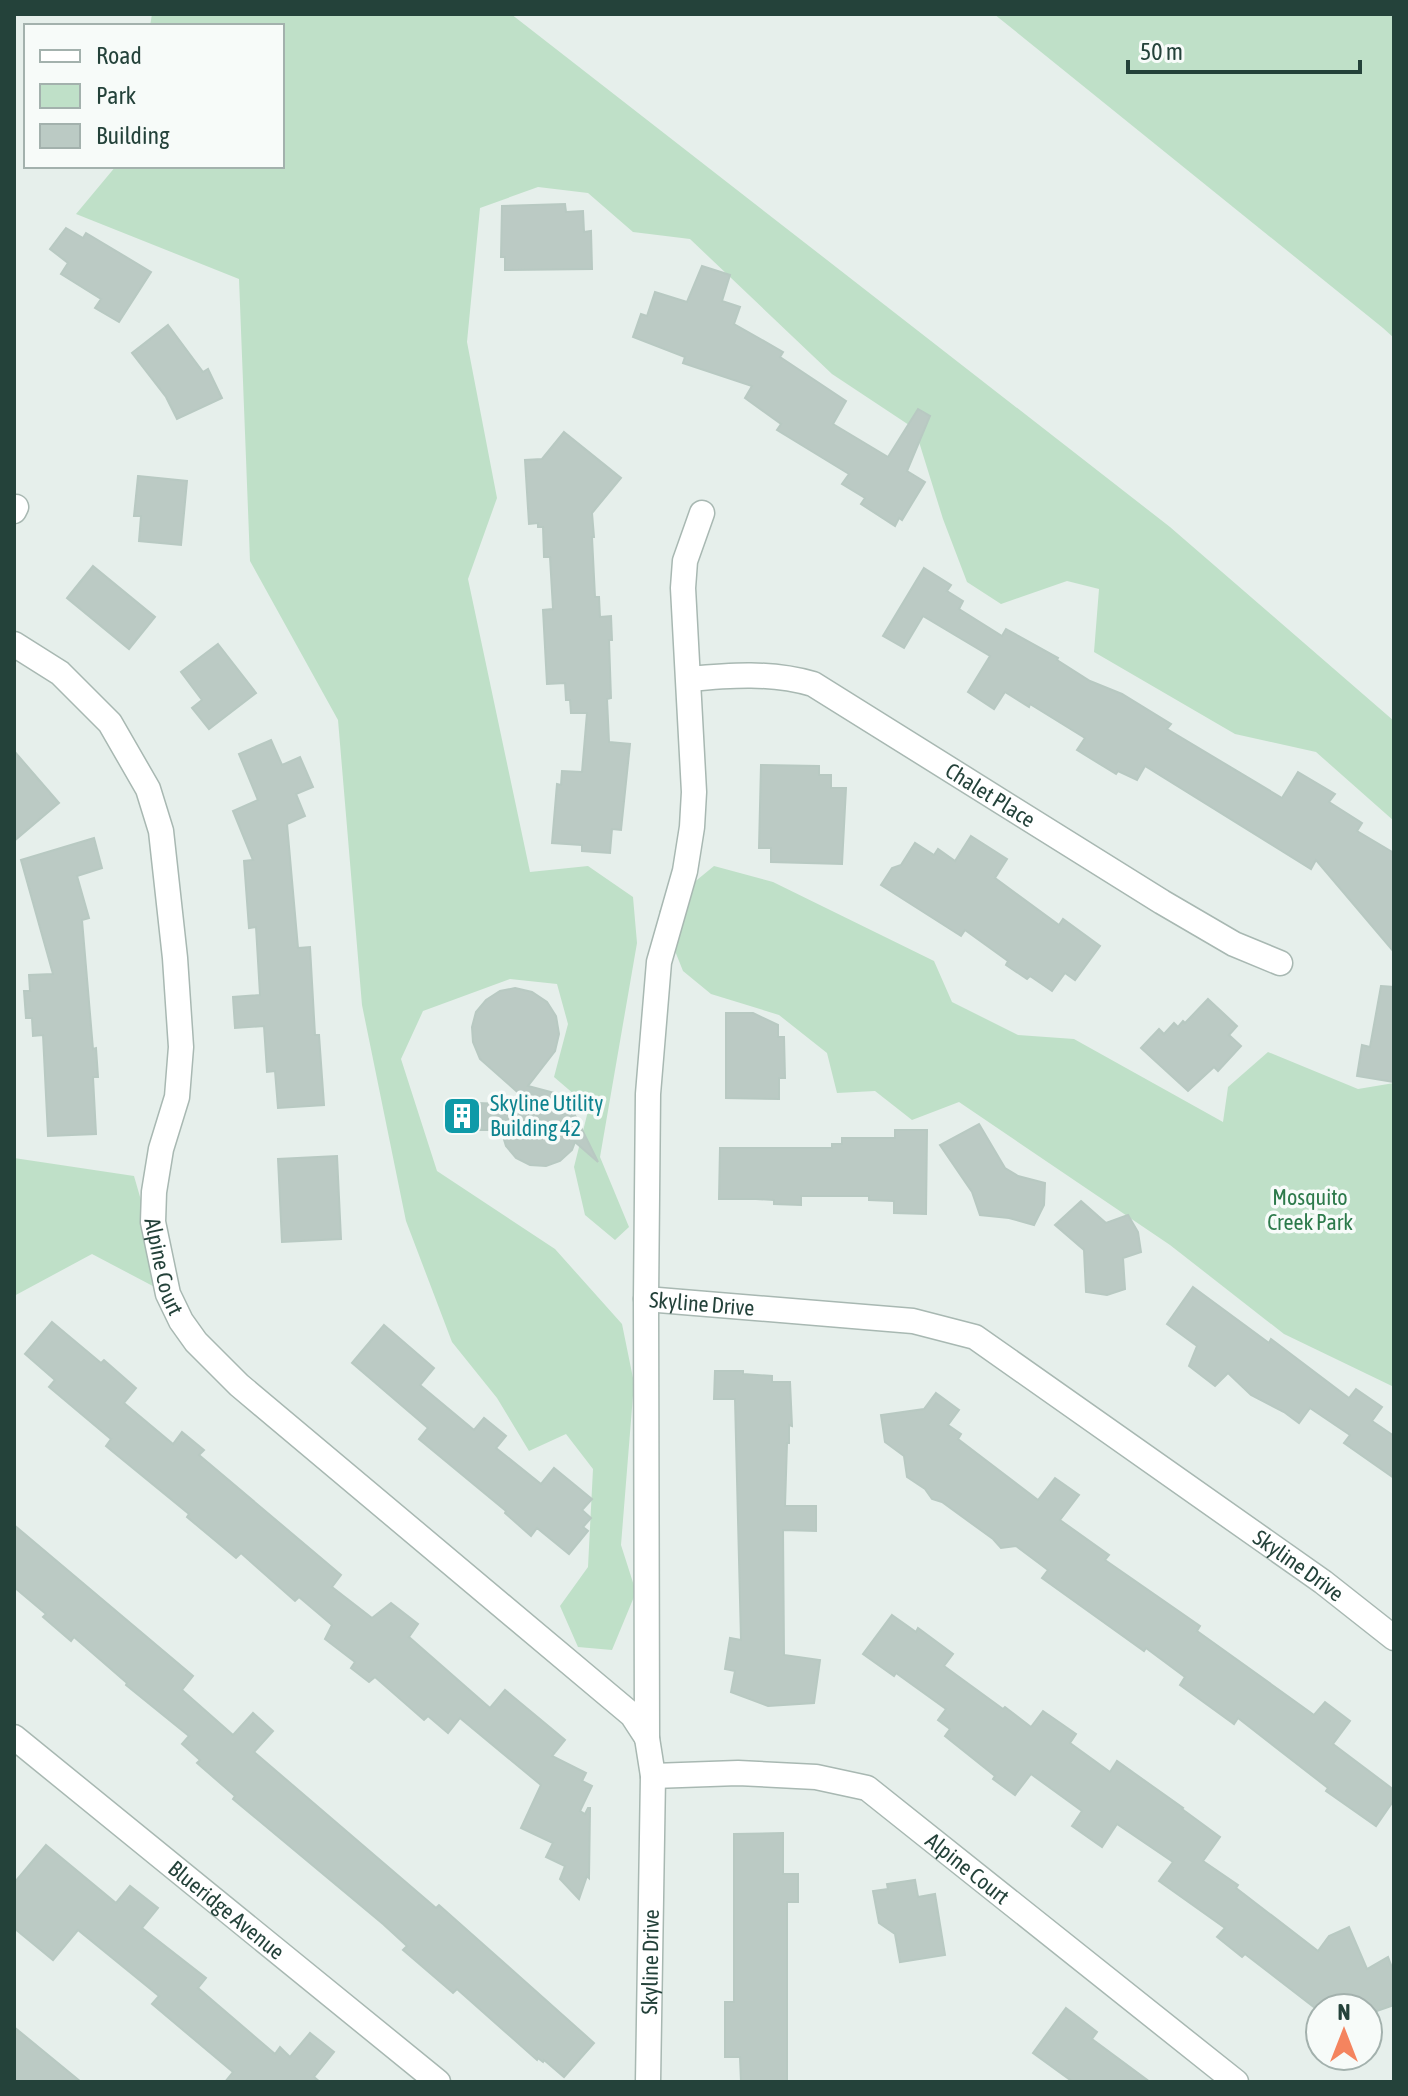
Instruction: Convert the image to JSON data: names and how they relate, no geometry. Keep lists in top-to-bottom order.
{
  "streets": {
    "street": [
      "Chalet Place",
      "Alpine Court",
      "Skyline Drive",
      "Blueridge Avenue"
    ]
  },
  "crossings": [
    ["Alpine Court", "Skyline Drive"]
  ],
  "parks": ["Mosquito Creek Park"],
  "places": {
    "building": ["Skyline Utility Building 42"]
  },
  "legend": ["Road", "Park", "Building"],
  "scale_bar": "50 m",
  "north": "top"
}
